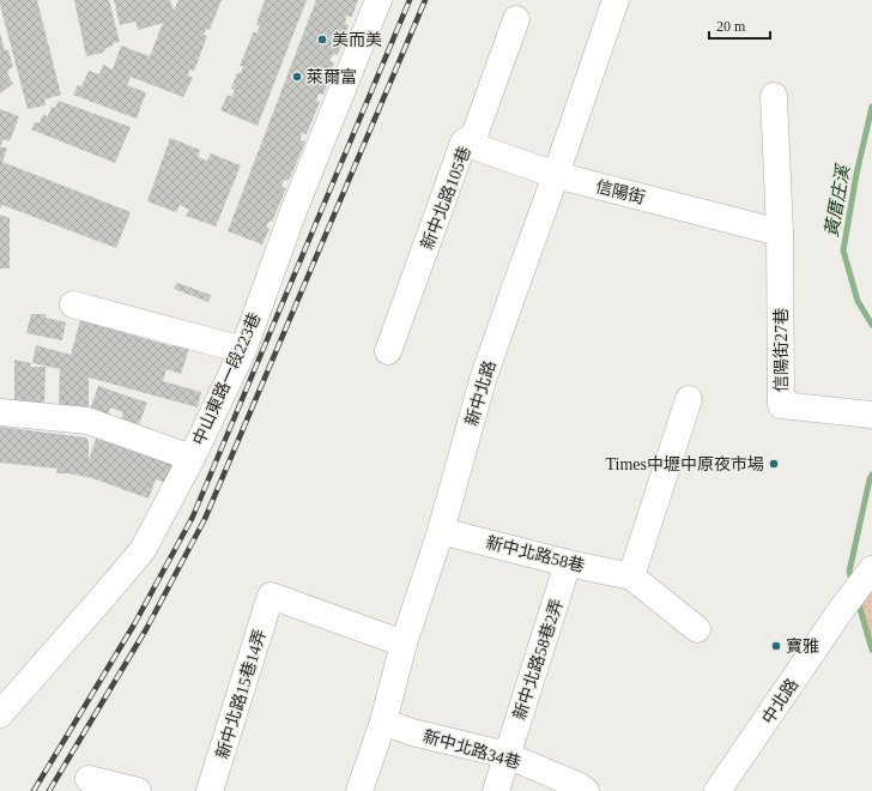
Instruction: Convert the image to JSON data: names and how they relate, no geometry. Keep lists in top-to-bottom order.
{
  "streets": {
    "street": [
      "信陽街",
      "新中北路105巷",
      "信陽街27巷",
      "中山東路一段223巷",
      "新中北路",
      "新中北路58巷",
      "新中北路58巷2弄",
      "新中北路15巷14弄",
      "中北路",
      "新中北路34巷"
    ]
  },
  "crossings": [
    ["信陽街", "新中北路105巷"],
    ["信陽街", "信陽街27巷"],
    ["信陽街", "新中北路"],
    ["新中北路", "新中北路58巷"],
    ["新中北路", "新中北路15巷14弄"],
    ["新中北路", "新中北路34巷"],
    ["新中北路58巷", "新中北路58巷2弄"],
    ["新中北路58巷2弄", "新中北路34巷"]
  ],
  "water": ["黃厝庄溪"],
  "places": [
    "美而美",
    "萊爾富",
    "Times中壢中原夜市場",
    "寶雅"
  ],
  "scale_bar": "20 m"
}
